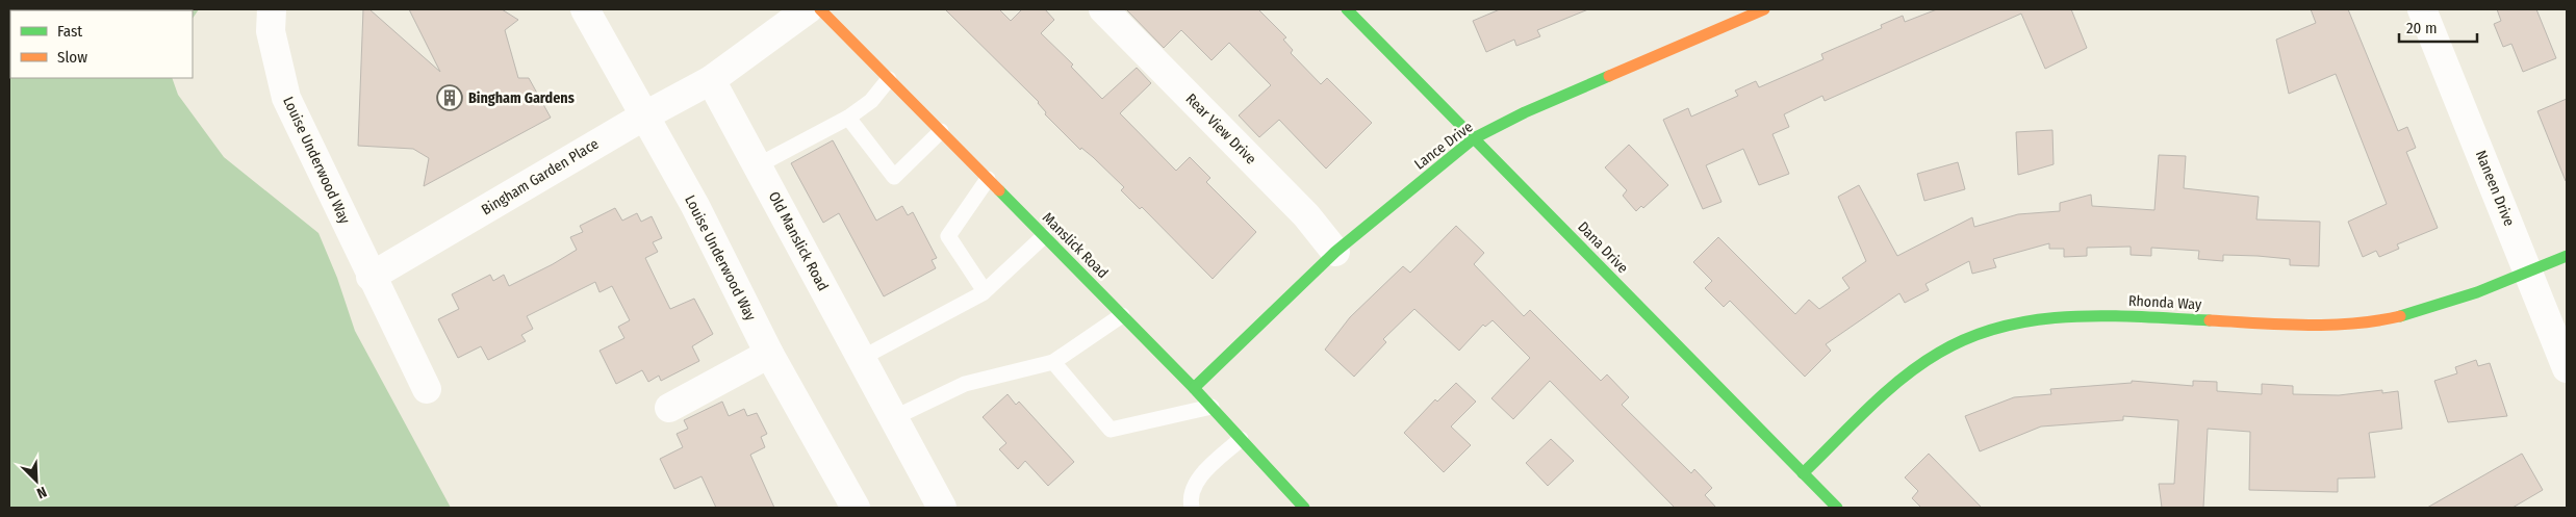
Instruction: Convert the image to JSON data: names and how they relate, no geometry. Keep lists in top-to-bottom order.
{
  "streets": {
    "street": [
      "Rear View Drive",
      "Lance Drive",
      "Louise Underwood Way",
      "Bingham Garden Place",
      "Naneen Drive",
      "Old Manslick Road",
      "Manslick Road",
      "Dana Drive",
      "Rhonda Way"
    ]
  },
  "crossings": [
    ["Rear View Drive", "Lance Drive"],
    ["Lance Drive", "Manslick Road"],
    ["Lance Drive", "Dana Drive"],
    ["Louise Underwood Way", "Bingham Garden Place"],
    ["Bingham Garden Place", "Old Manslick Road"],
    ["Naneen Drive", "Rhonda Way"],
    ["Dana Drive", "Rhonda Way"]
  ],
  "places": {
    "building": ["Bingham Gardens"]
  },
  "legend": ["Fast", "Slow"],
  "scale_bar": "20 m",
  "north": "bottom right"
}
